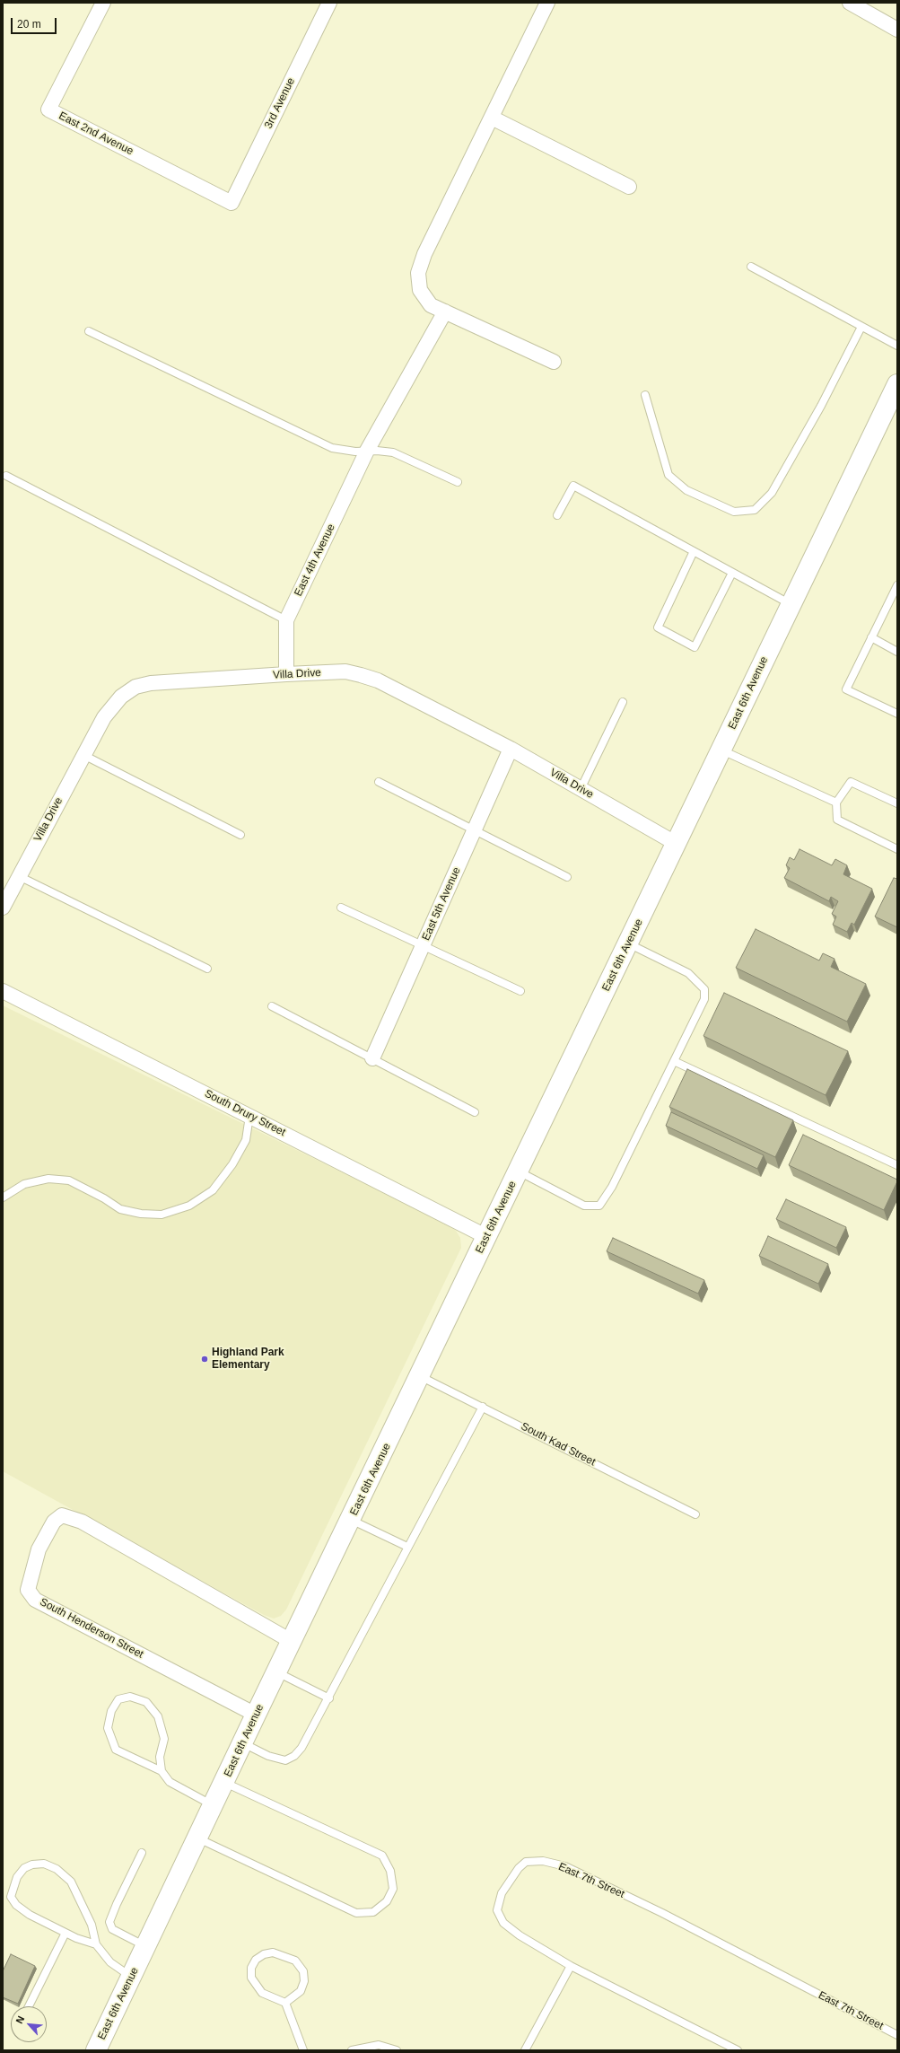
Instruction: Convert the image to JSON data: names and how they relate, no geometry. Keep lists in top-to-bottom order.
{
  "streets": {
    "main road": ["East 6th Avenue"],
    "street": [
      "3rd Avenue",
      "East 2nd Avenue",
      "East 4th Avenue",
      "Villa Drive",
      "East 5th Avenue",
      "South Drury Street",
      "South Henderson Street"
    ],
    "lane": ["South Kad Street", "East 7th Street"]
  },
  "crossings": [
    ["3rd Avenue", "East 2nd Avenue"],
    ["East 4th Avenue", "Villa Drive"],
    ["Villa Drive", "East 6th Avenue"],
    ["Villa Drive", "East 5th Avenue"],
    ["East 6th Avenue", "South Drury Street"],
    ["East 6th Avenue", "South Kad Street"],
    ["East 6th Avenue", "South Henderson Street"]
  ],
  "places": ["Highland Park Elementary"],
  "scale_bar": "20 m",
  "north": "top left"
}
